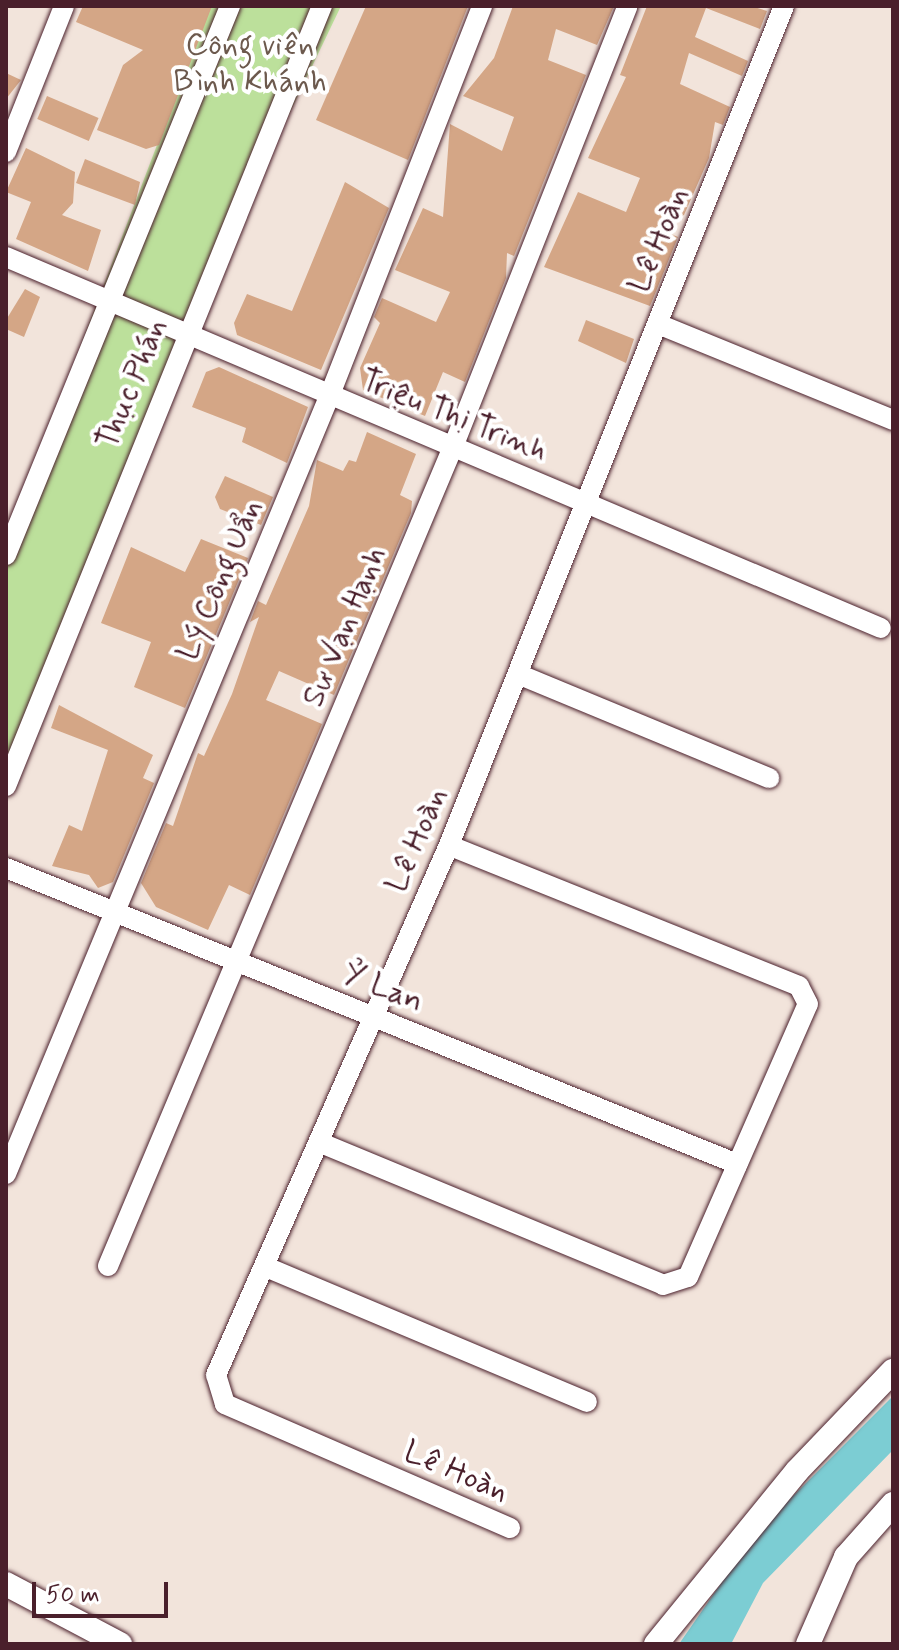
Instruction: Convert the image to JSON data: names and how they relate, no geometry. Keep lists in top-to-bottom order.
{
  "streets": {
    "street": [
      "Lê Hoàn",
      "Thục Phán",
      "Triệu Thị Trinh",
      "Lý Công Uẩn",
      "Sư Vạn Hạnh",
      "Ỷ Lan"
    ]
  },
  "crossings": [
    ["Lê Hoàn", "Triệu Thị Trinh"],
    ["Lê Hoàn", "Ỷ Lan"],
    ["Thục Phán", "Triệu Thị Trinh"],
    ["Triệu Thị Trinh", "Lý Công Uẩn"],
    ["Triệu Thị Trinh", "Sư Vạn Hạnh"],
    ["Lý Công Uẩn", "Ỷ Lan"],
    ["Sư Vạn Hạnh", "Ỷ Lan"]
  ],
  "parks": ["Công viên Bình Khánh"],
  "scale_bar": "50 m"
}
